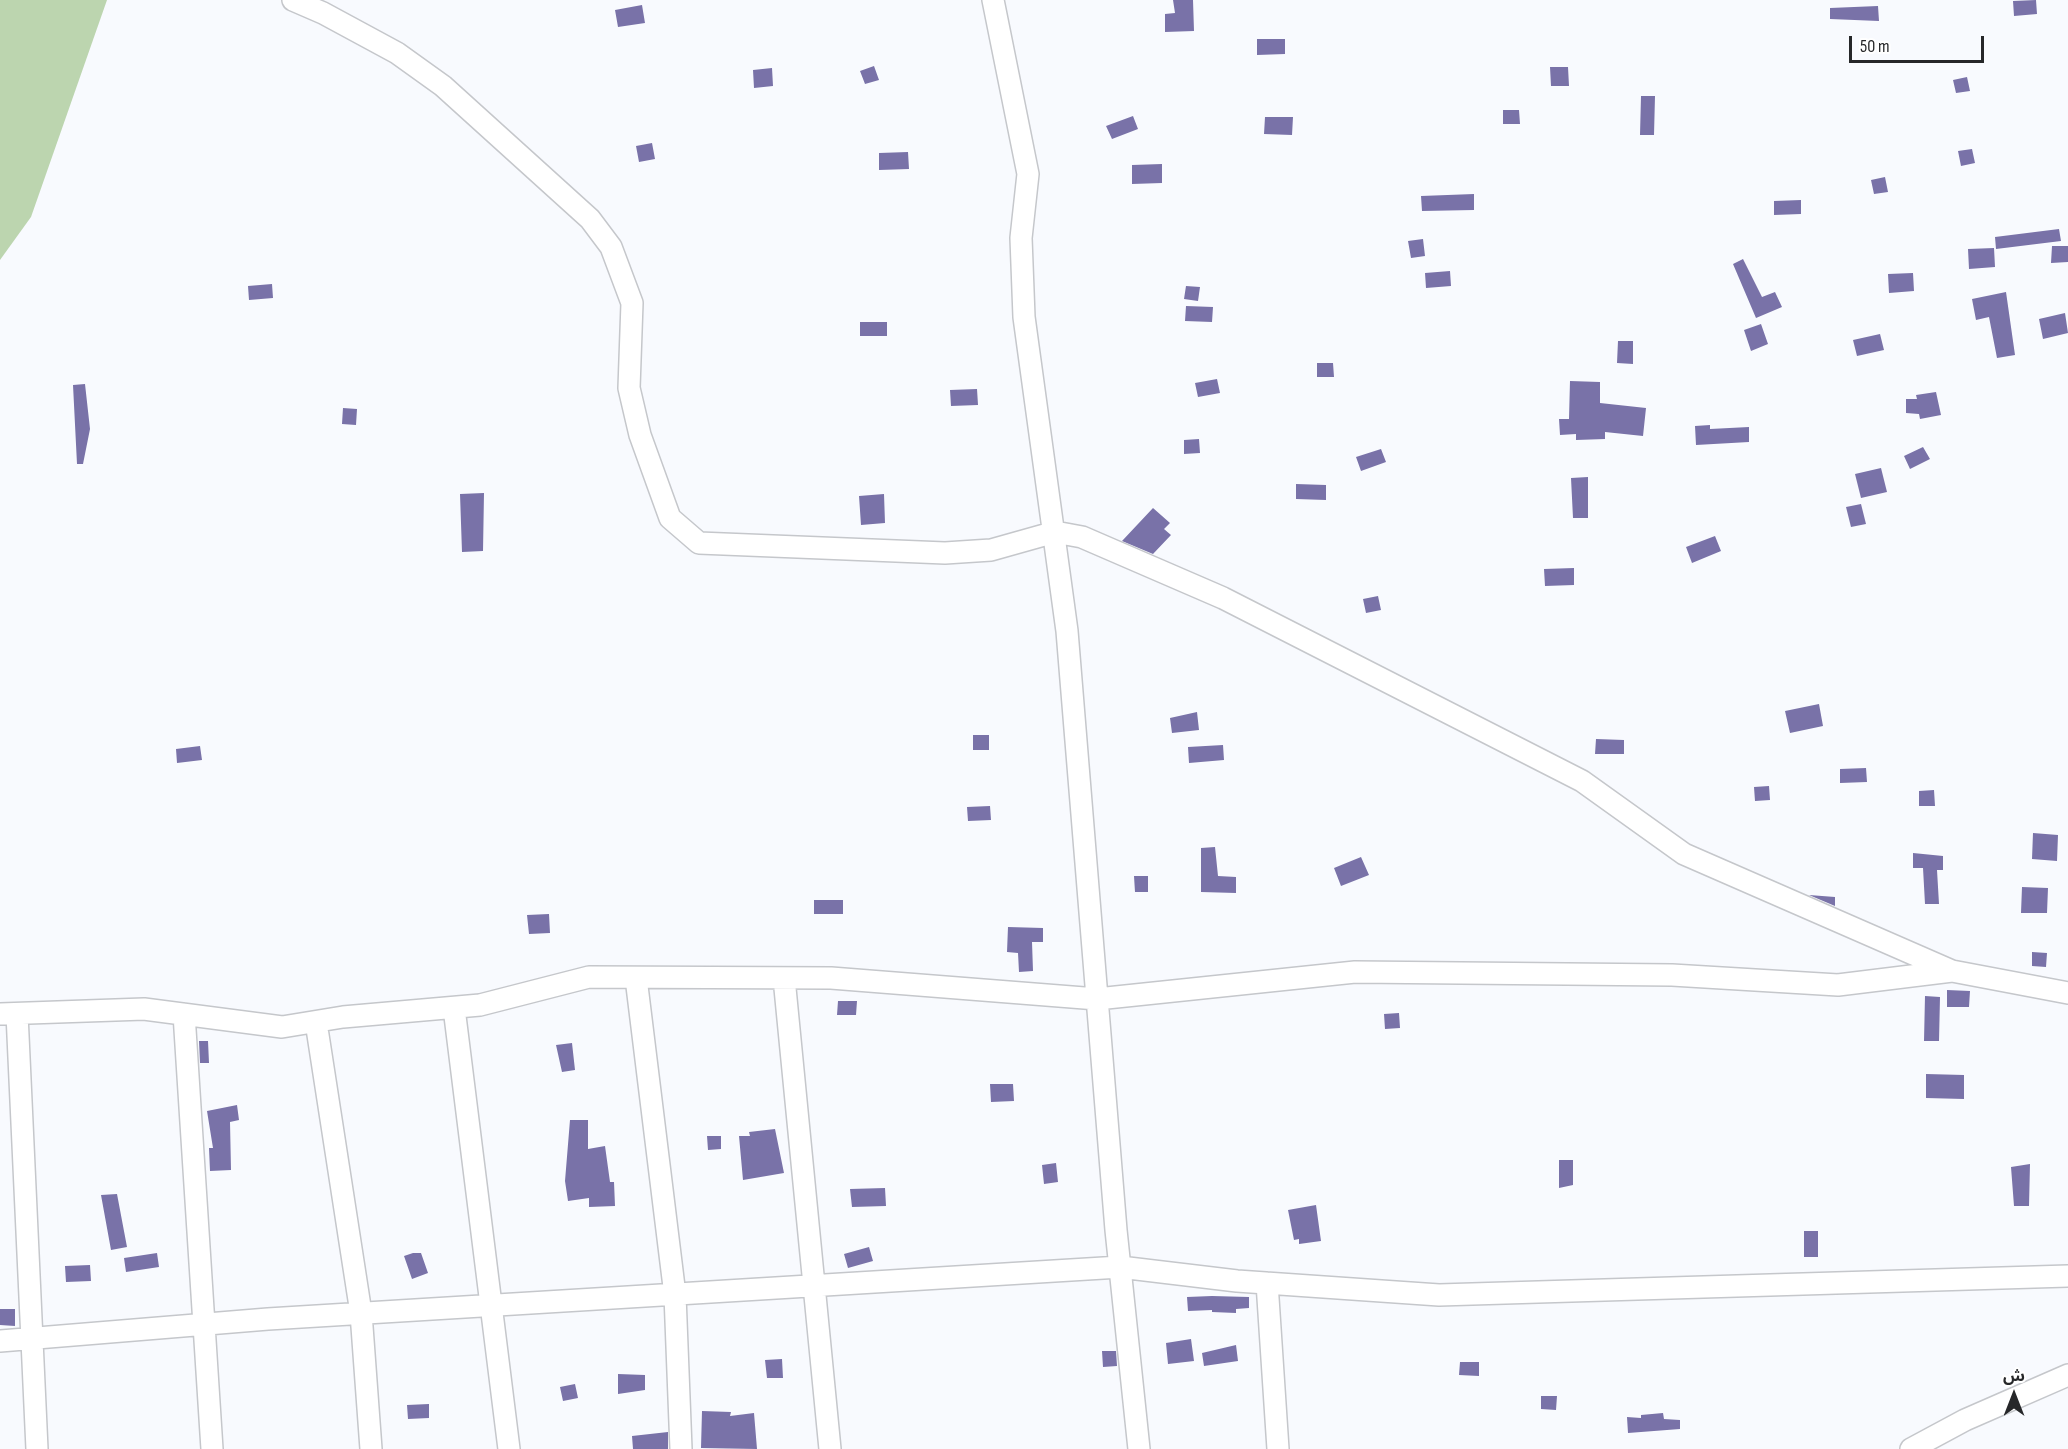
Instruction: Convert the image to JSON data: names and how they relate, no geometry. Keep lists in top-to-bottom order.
{
  "scale_bar": "50 m",
  "north": "top"
}
